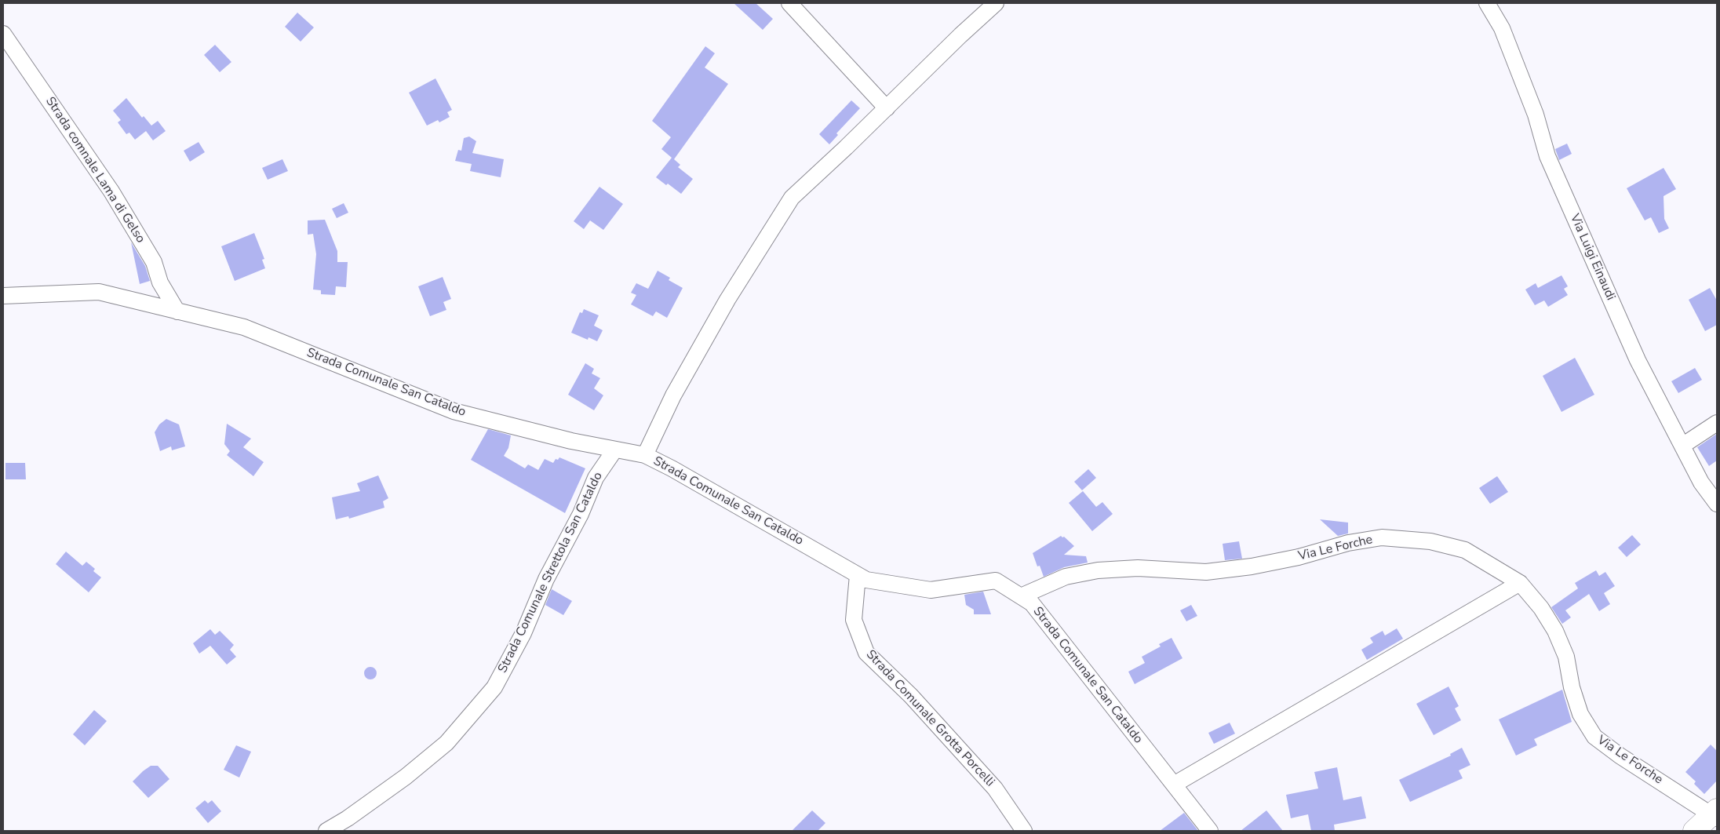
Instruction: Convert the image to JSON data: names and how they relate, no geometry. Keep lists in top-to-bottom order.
{
  "streets": {
    "street": [
      "Strada comnale Lama di Gelso",
      "Via Luigi Einaudi",
      "Strada Comunale San Cataldo",
      "Via Le Forche",
      "Strada Comunale Strettola San Cataldo",
      "Strada Comunale Grotta Porcelli"
    ]
  },
  "crossings": [
    ["Strada comnale Lama di Gelso", "Strada Comunale San Cataldo"],
    ["Strada Comunale San Cataldo", "Via Le Forche"],
    ["Strada Comunale San Cataldo", "Strada Comunale Strettola San Cataldo"],
    ["Strada Comunale San Cataldo", "Strada Comunale Grotta Porcelli"]
  ]
}
